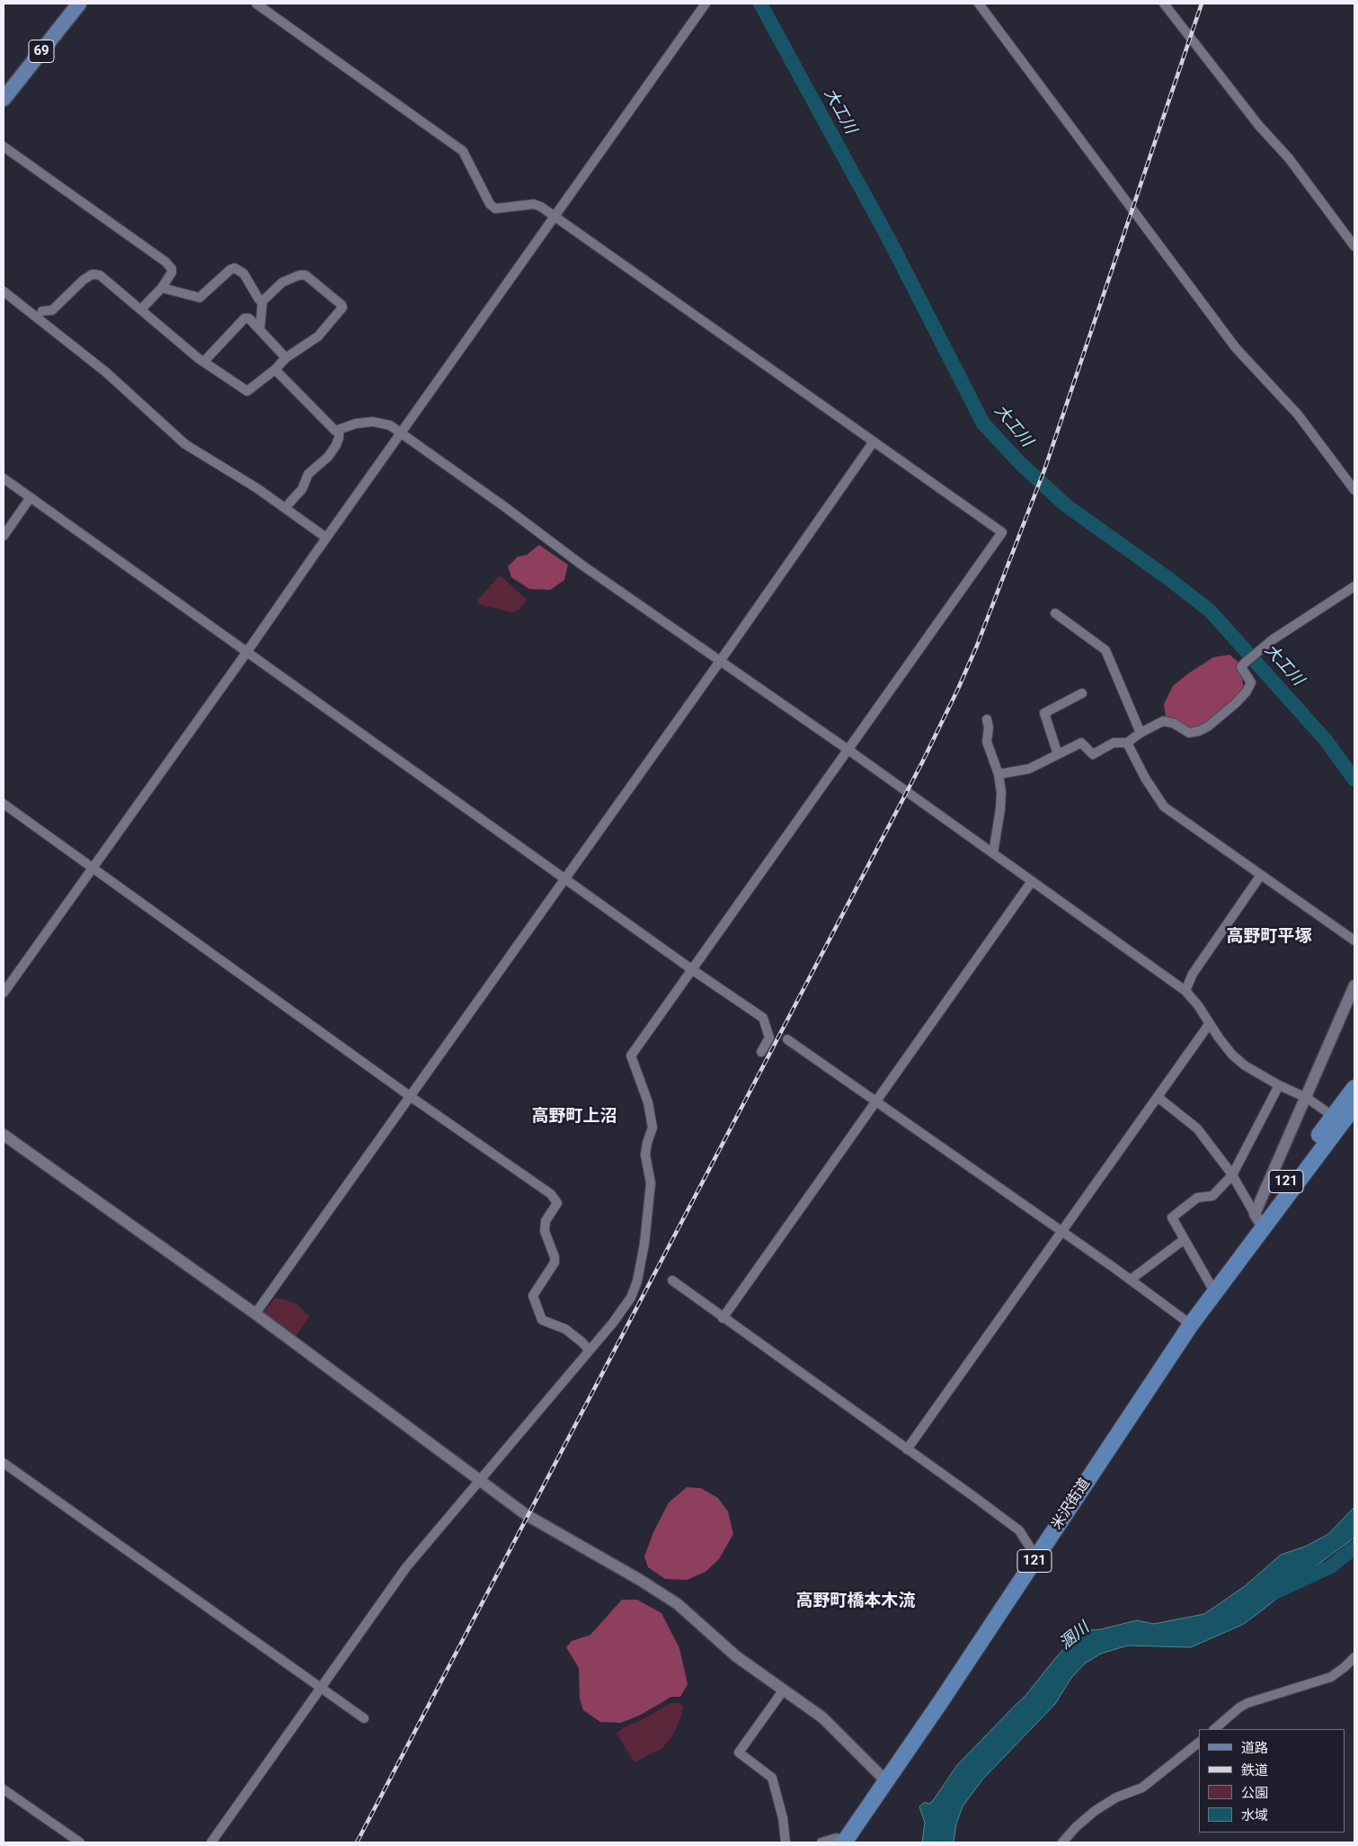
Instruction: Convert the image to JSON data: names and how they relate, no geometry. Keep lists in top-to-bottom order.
{
  "streets": {
    "highway": ["121", "米沢街道"],
    "main road": ["69"]
  },
  "districts": ["高野町平塚", "高野町上沼", "高野町橋本木流"],
  "water": ["大工川", "溷川"],
  "legend": [
    "道路",
    "鉄道",
    "公園",
    "水域"
  ]
}
